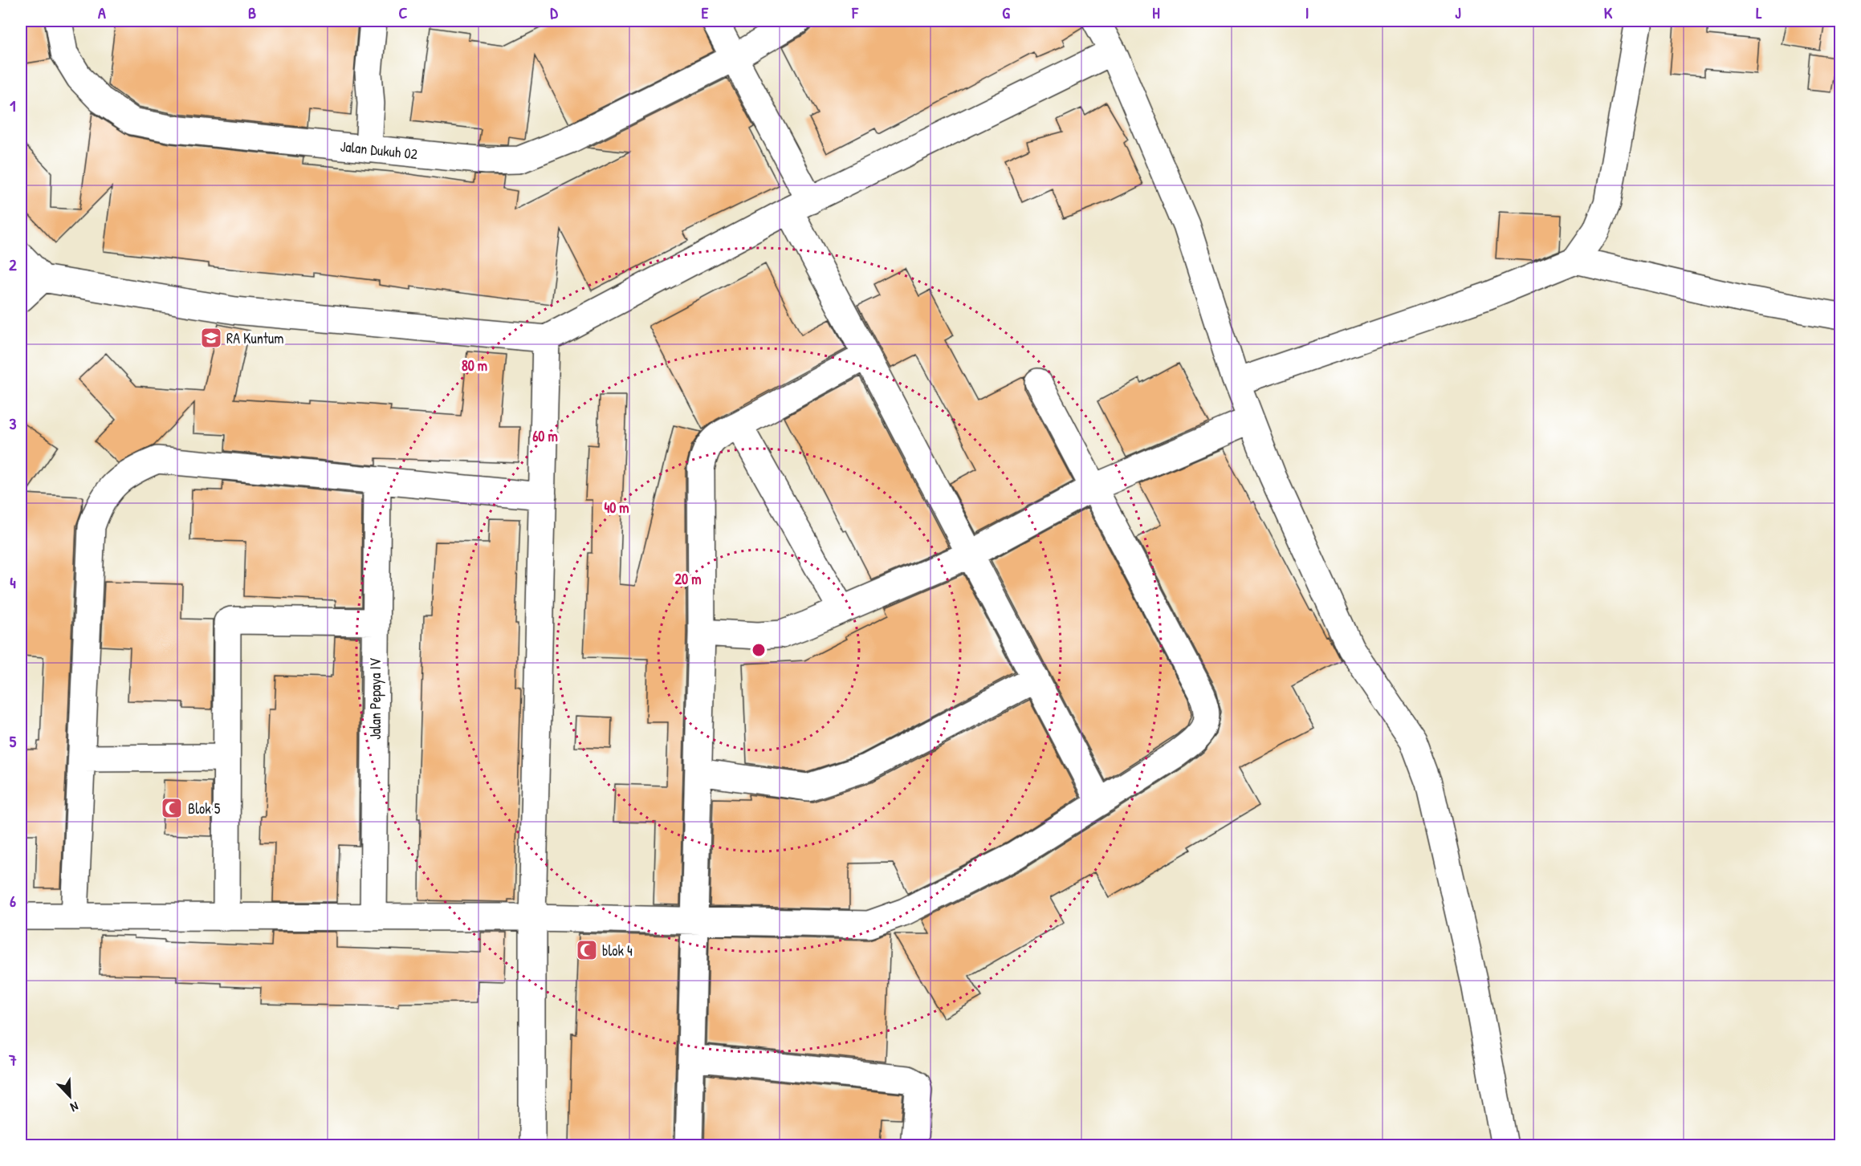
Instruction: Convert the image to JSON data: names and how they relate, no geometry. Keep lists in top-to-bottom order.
{
  "streets": {
    "street": ["Jalan Dukuh 02", "Jalan Pepaya IV"]
  },
  "places": {
    "school or university": ["RA Kuntum"],
    "mosque": ["Blok 5", "blok 4"]
  },
  "north": "bottom right",
  "grid": {
    "columns": [
      "A",
      "B",
      "C",
      "D",
      "E",
      "F",
      "G",
      "H",
      "I",
      "J",
      "K",
      "L"
    ],
    "rows": [
      "1",
      "2",
      "3",
      "4",
      "5",
      "6",
      "7"
    ]
  },
  "rings": [
    "80 m",
    "60 m",
    "40 m",
    "20 m"
  ]
}
